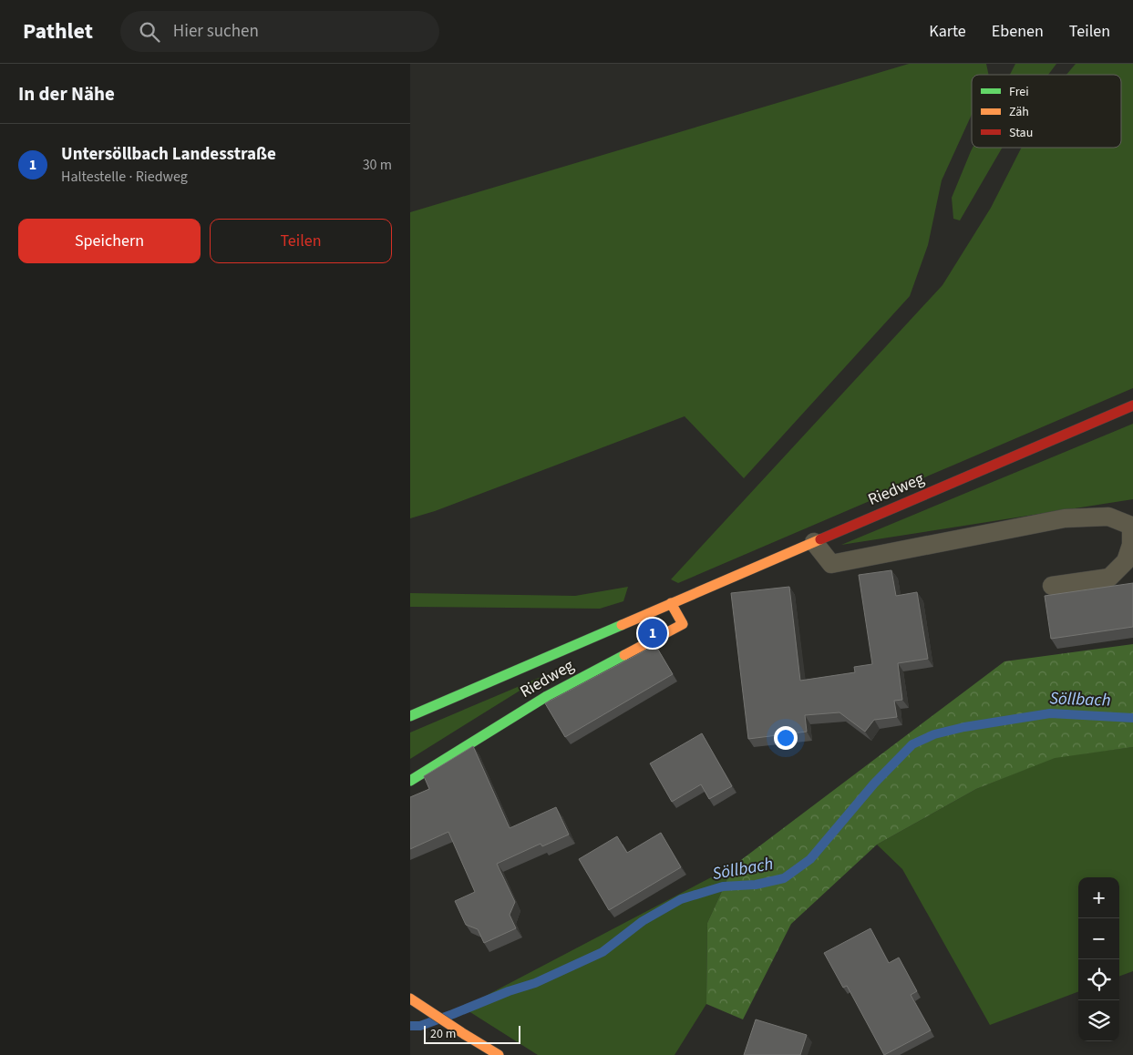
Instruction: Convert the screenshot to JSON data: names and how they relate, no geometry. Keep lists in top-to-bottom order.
{
  "streets": {
    "main road": ["Riedweg"]
  },
  "water": ["Söllbach"],
  "legend": ["Frei", "Zäh", "Stau"],
  "scale_bar": "20 m",
  "page": {
    "header": "Pathlet",
    "search": "Hier suchen",
    "nav": ["Karte", "Ebenen", "Teilen"],
    "heading": "In der Nähe",
    "list": [
      {
        "mark": "1",
        "name": "Untersöllbach Landesstraße",
        "note": "Haltestelle · Riedweg",
        "value": "30 m"
      }
    ],
    "buttons": ["Speichern", "Teilen"],
    "pins": "1",
    "map_buttons": ["+", "−"],
    "scale": "20 m"
  }
}
